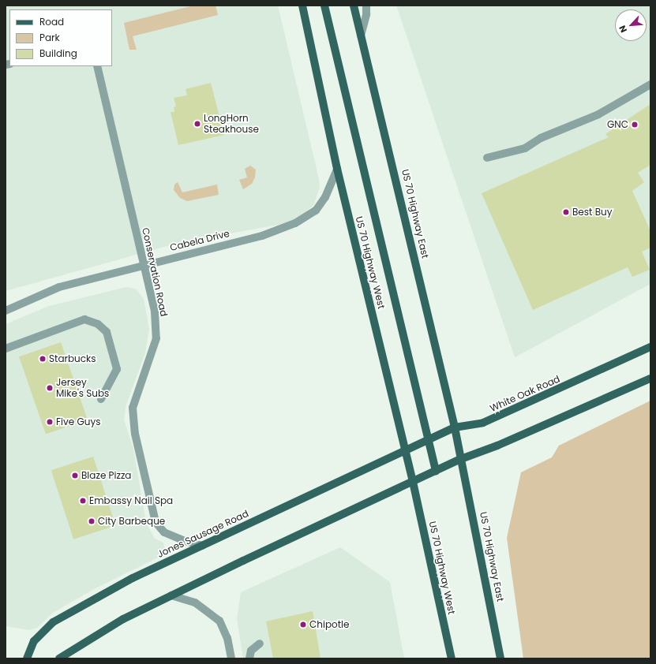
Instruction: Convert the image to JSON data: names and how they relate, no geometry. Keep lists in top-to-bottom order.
{
  "streets": {
    "main road": [
      "US 70 Highway East",
      "US 70 Highway West",
      "White Oak Road",
      "Jones Sausage Road"
    ],
    "street": ["Cabela Drive", "Conservation Road"]
  },
  "crossings": [
    ["US 70 Highway East", "White Oak Road"],
    ["Cabela Drive", "US 70 Highway West"],
    ["Cabela Drive", "Conservation Road"],
    ["US 70 Highway West", "White Oak Road"],
    ["US 70 Highway West", "Jones Sausage Road"],
    ["Conservation Road", "Jones Sausage Road"],
    ["White Oak Road", "Jones Sausage Road"]
  ],
  "places": [
    "LongHorn Steakhouse",
    "GNC",
    "Best Buy",
    "Starbucks",
    "Jersey Mike's Subs",
    "Five Guys",
    "Blaze Pizza",
    "Embassy Nail Spa",
    "City Barbeque",
    "Chipotle"
  ],
  "legend": ["Road", "Park", "Building"],
  "north": "bottom left"
}
